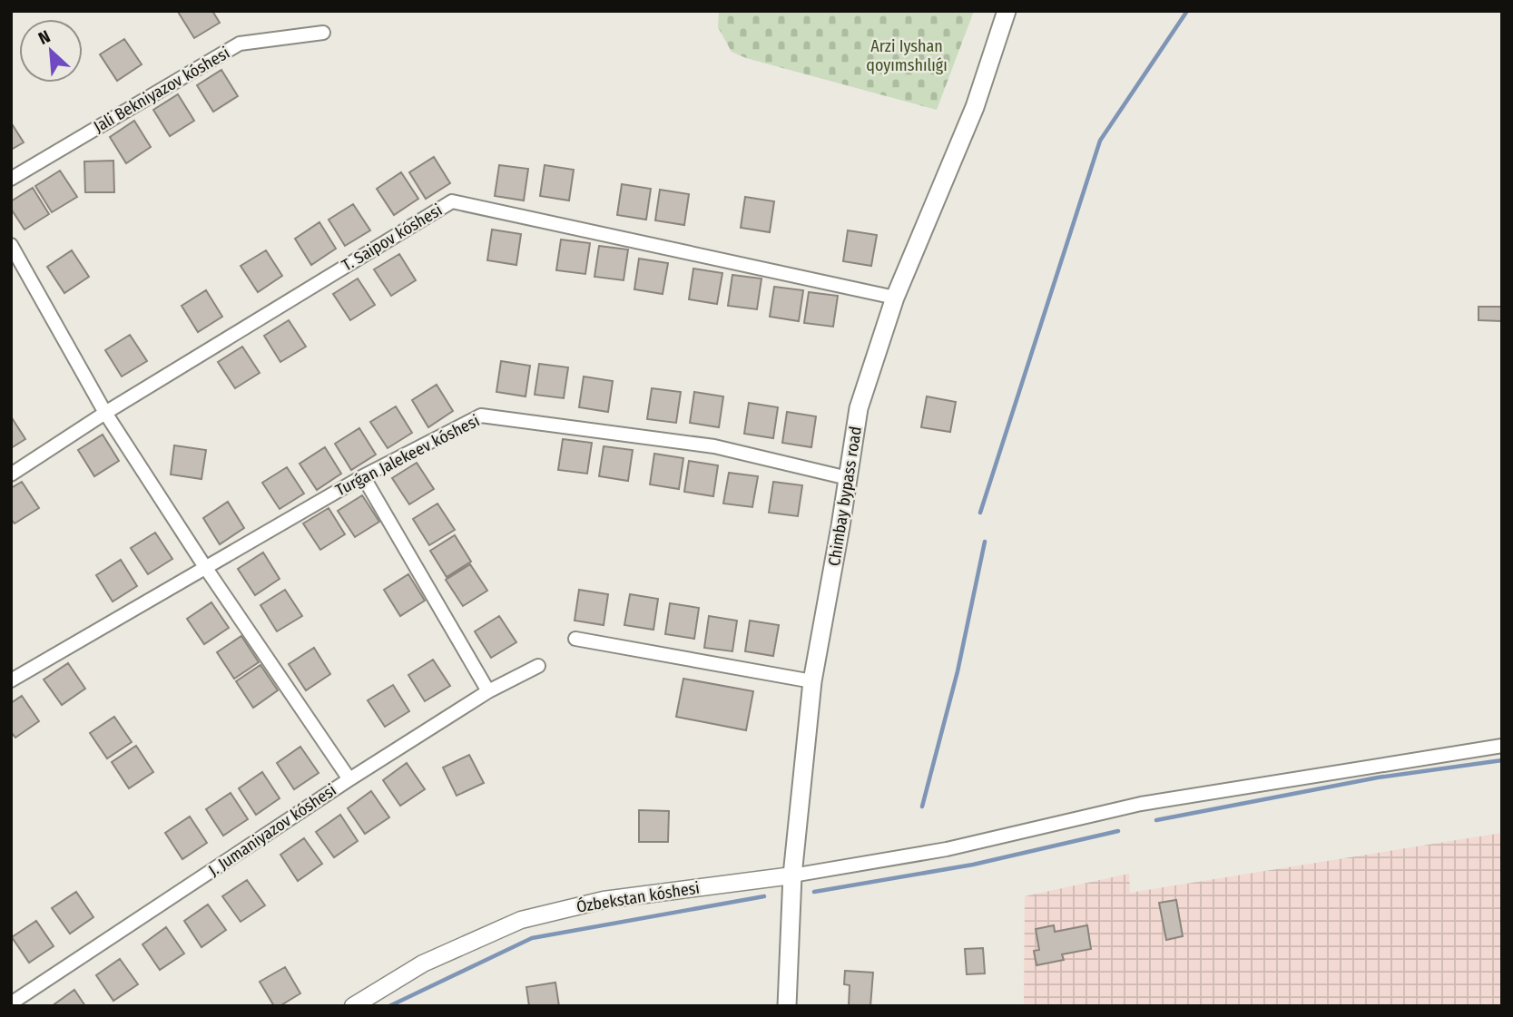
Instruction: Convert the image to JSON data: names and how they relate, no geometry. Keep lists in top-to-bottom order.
{
  "streets": {
    "main road": ["Chimbay bypass road"],
    "street": [
      "Jali Bekniyazov kóshesi",
      "T. Saipov kóshesi",
      "Turǵan Jalekeev kóshesi",
      "J. Jumaniyazov kóshesi",
      "Ózbekstan kóshesi"
    ]
  },
  "crossings": [
    ["T. Saipov kóshesi", "Chimbay bypass road"],
    ["Turǵan Jalekeev kóshesi", "Chimbay bypass road"],
    ["Chimbay bypass road", "Ózbekstan kóshesi"]
  ],
  "parks": ["Arzi Iyshan qoyımshılıǵı"],
  "north": "top left"
}
